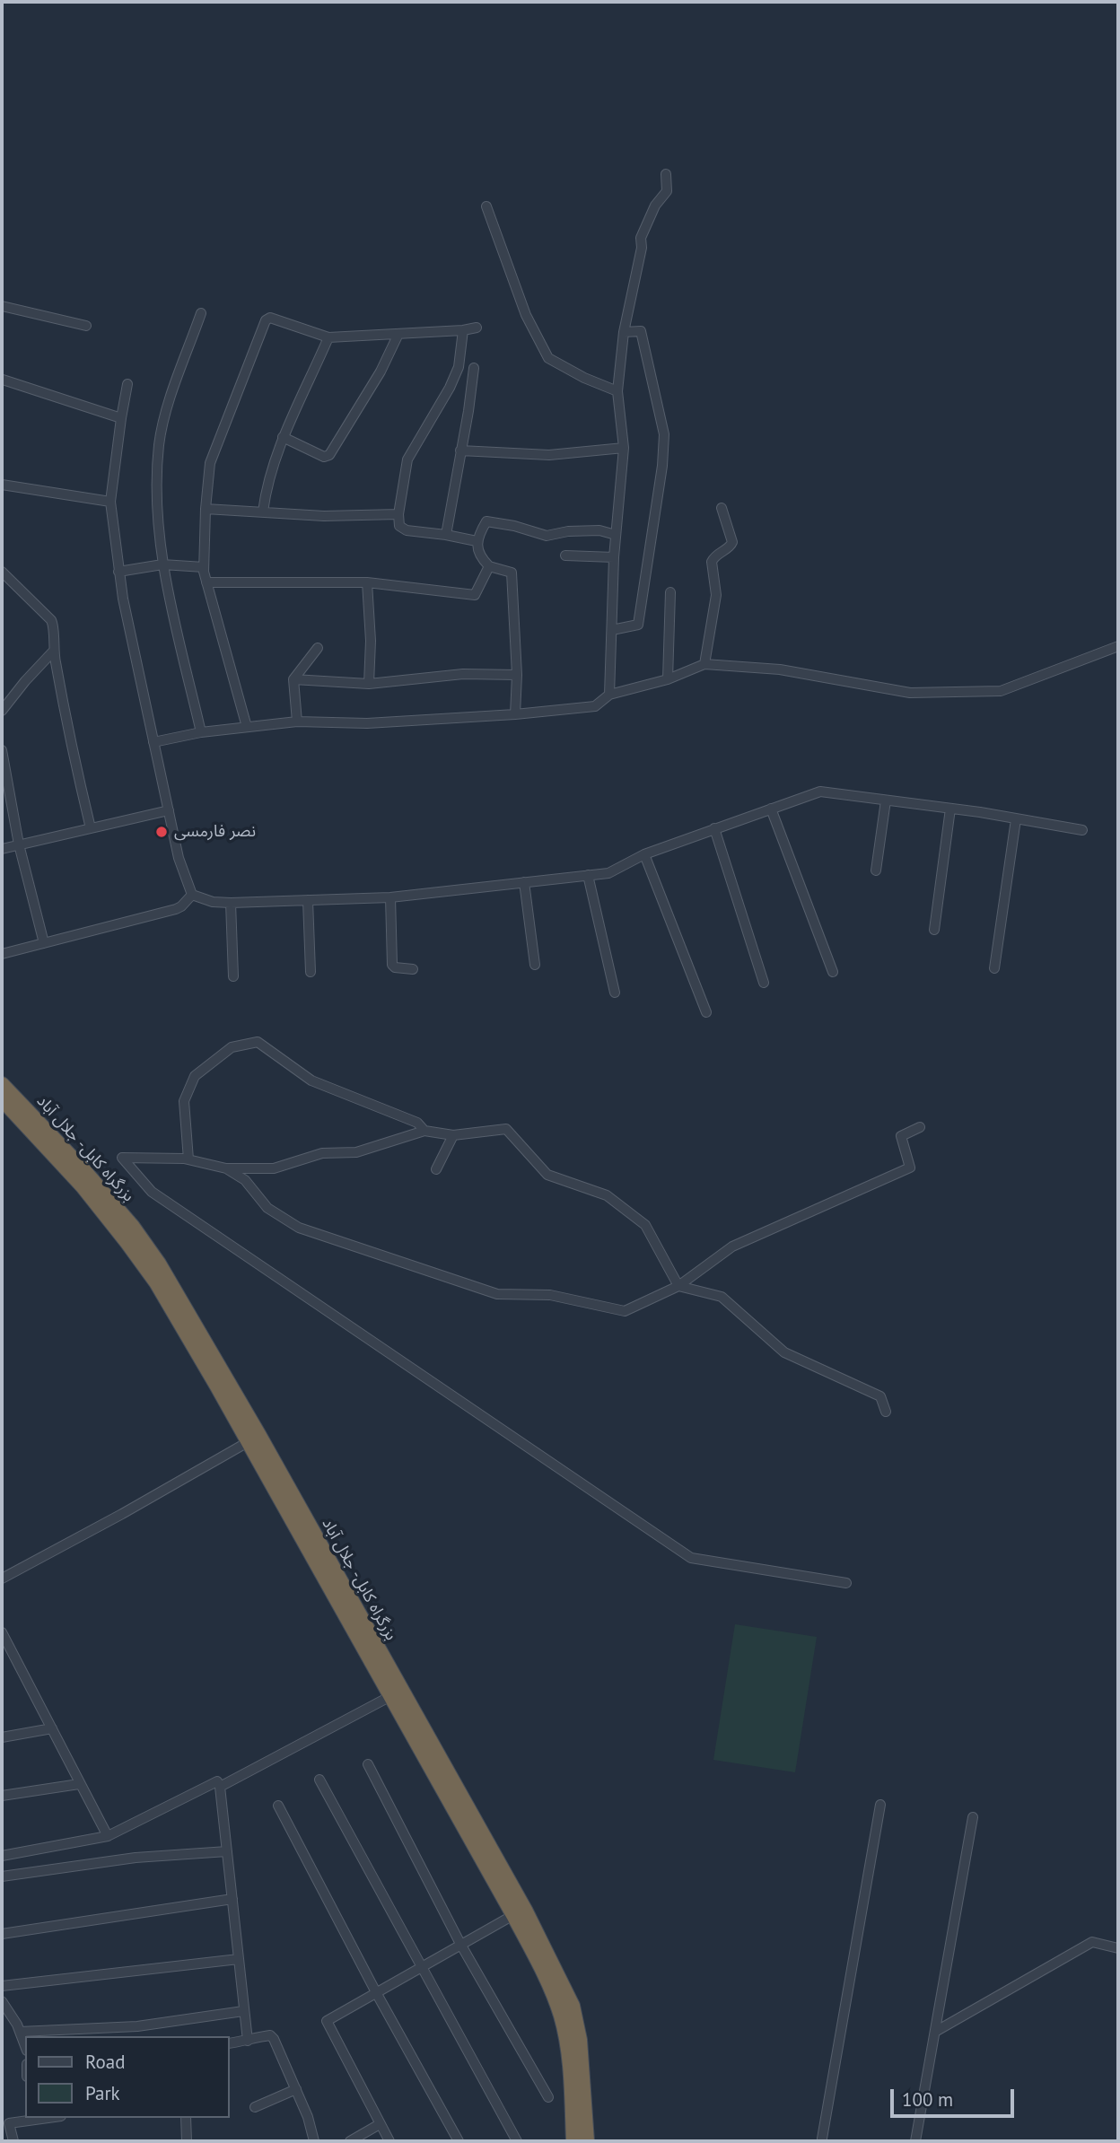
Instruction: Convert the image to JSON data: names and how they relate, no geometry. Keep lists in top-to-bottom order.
{
  "streets": {
    "highway": ["بزرگراه کابل- جلال آباد"]
  },
  "places": ["نصر فارمسی"],
  "legend": ["Road", "Park"],
  "scale_bar": "100 m"
}
